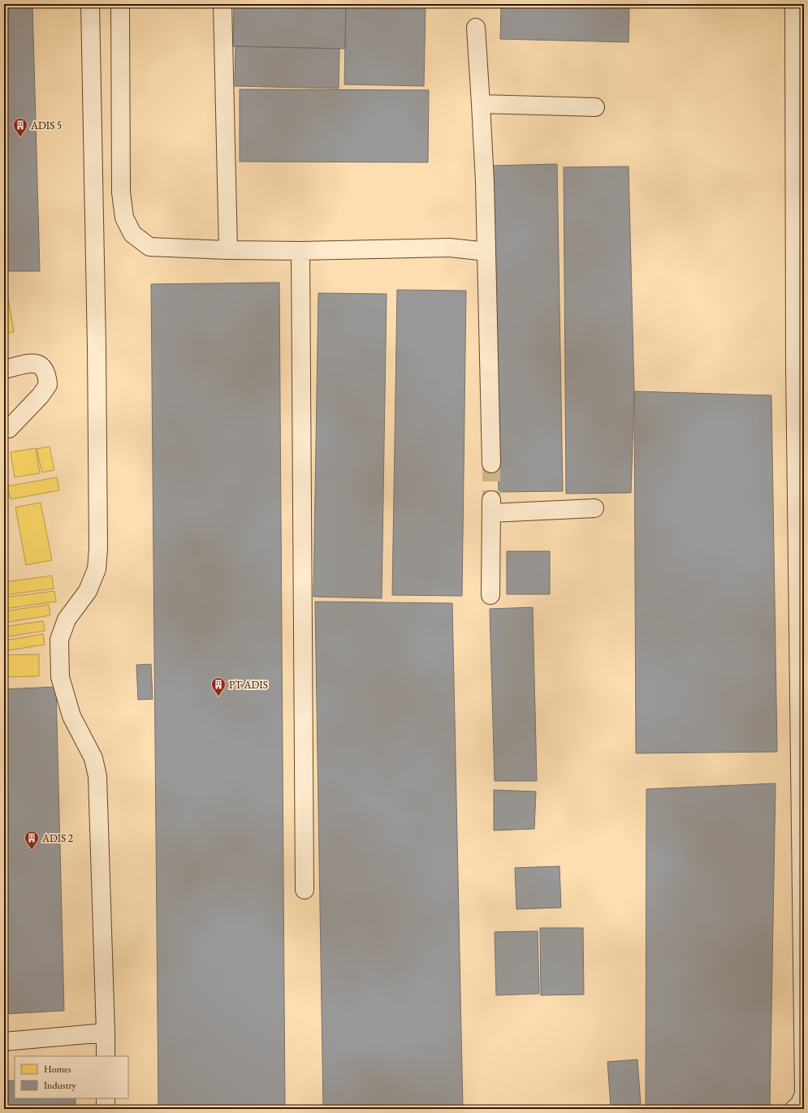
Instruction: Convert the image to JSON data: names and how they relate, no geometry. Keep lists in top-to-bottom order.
{
  "places": {
    "building": ["ADIS 5", "PT ADIS", "ADIS 2"]
  },
  "legend": ["Homes", "Industry"]
}
